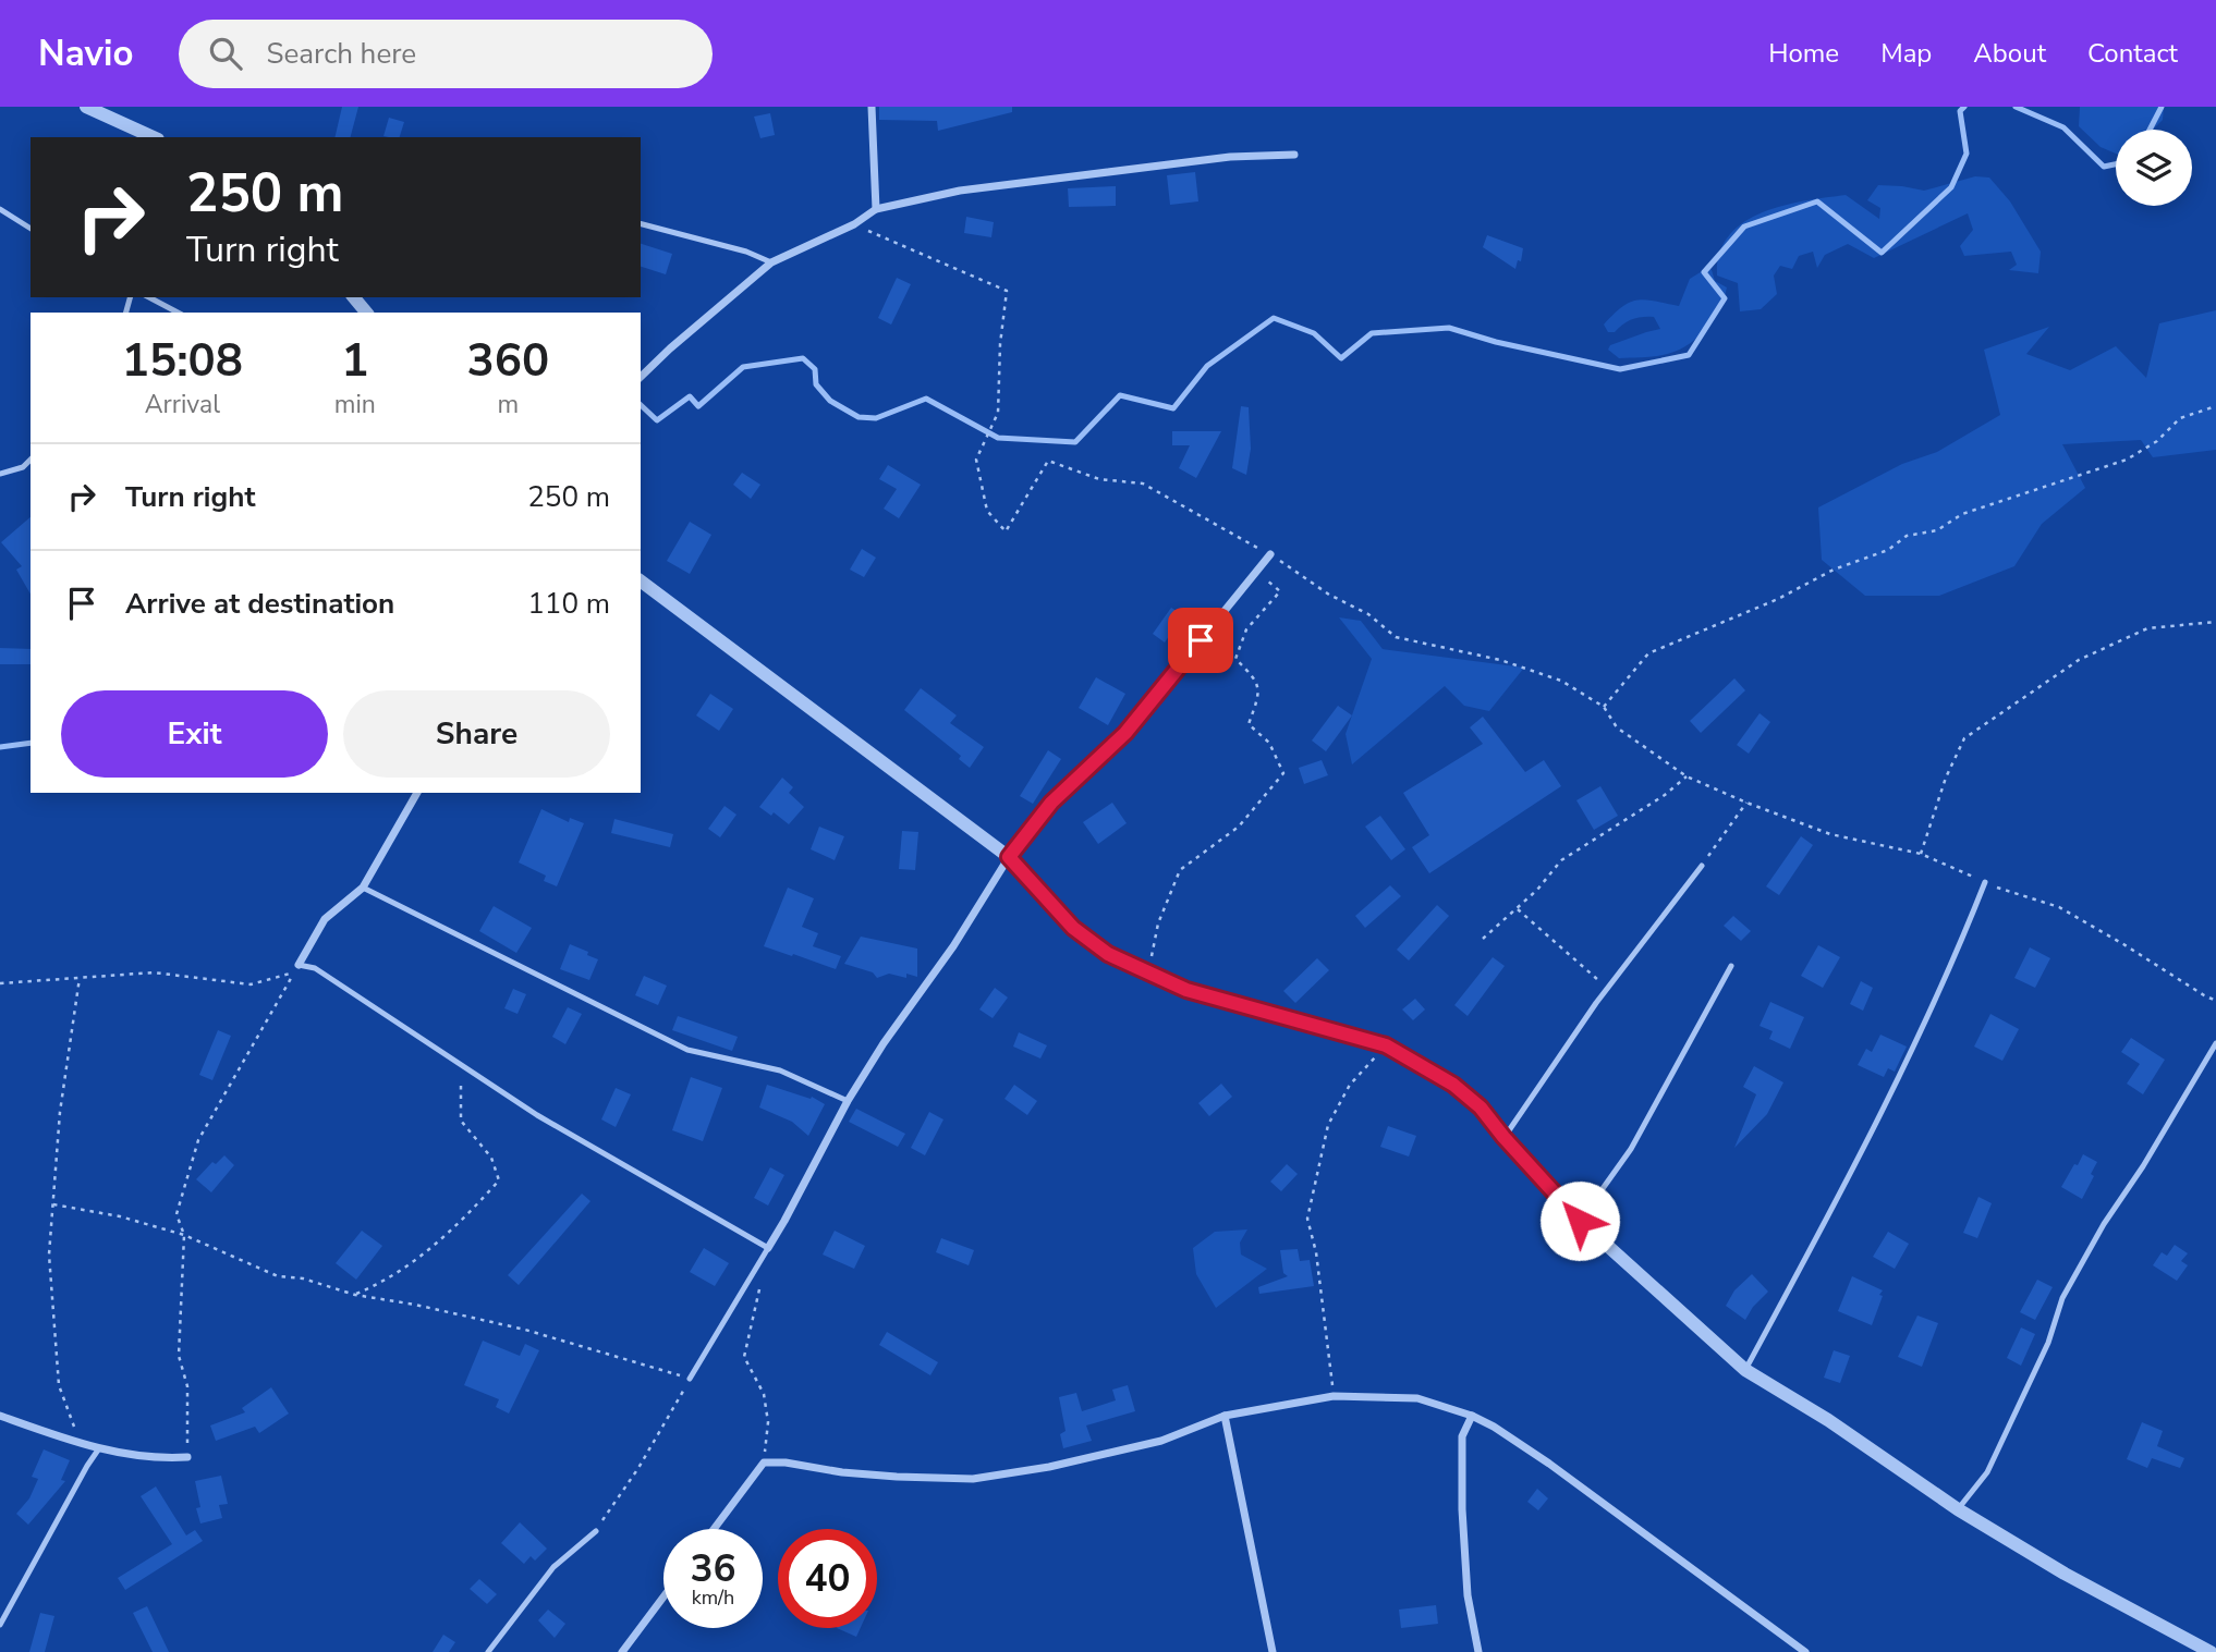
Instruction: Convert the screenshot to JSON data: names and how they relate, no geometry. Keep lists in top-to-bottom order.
{
  "page": {
    "header": "Navio",
    "search": "Search here",
    "nav": [
      "Home",
      "Map",
      "About",
      "Contact"
    ],
    "turn": ["250 m", "Turn right"],
    "eta": [
      "15:08",
      "Arrival",
      "1",
      "min",
      "360",
      "m"
    ],
    "list": [
      {
        "name": "Turn right",
        "value": "250 m"
      },
      {
        "name": "Arrive at destination",
        "value": "110 m"
      }
    ],
    "buttons": ["Exit", "Share"],
    "speed": "36 km/h",
    "limit": "40"
  }
}
